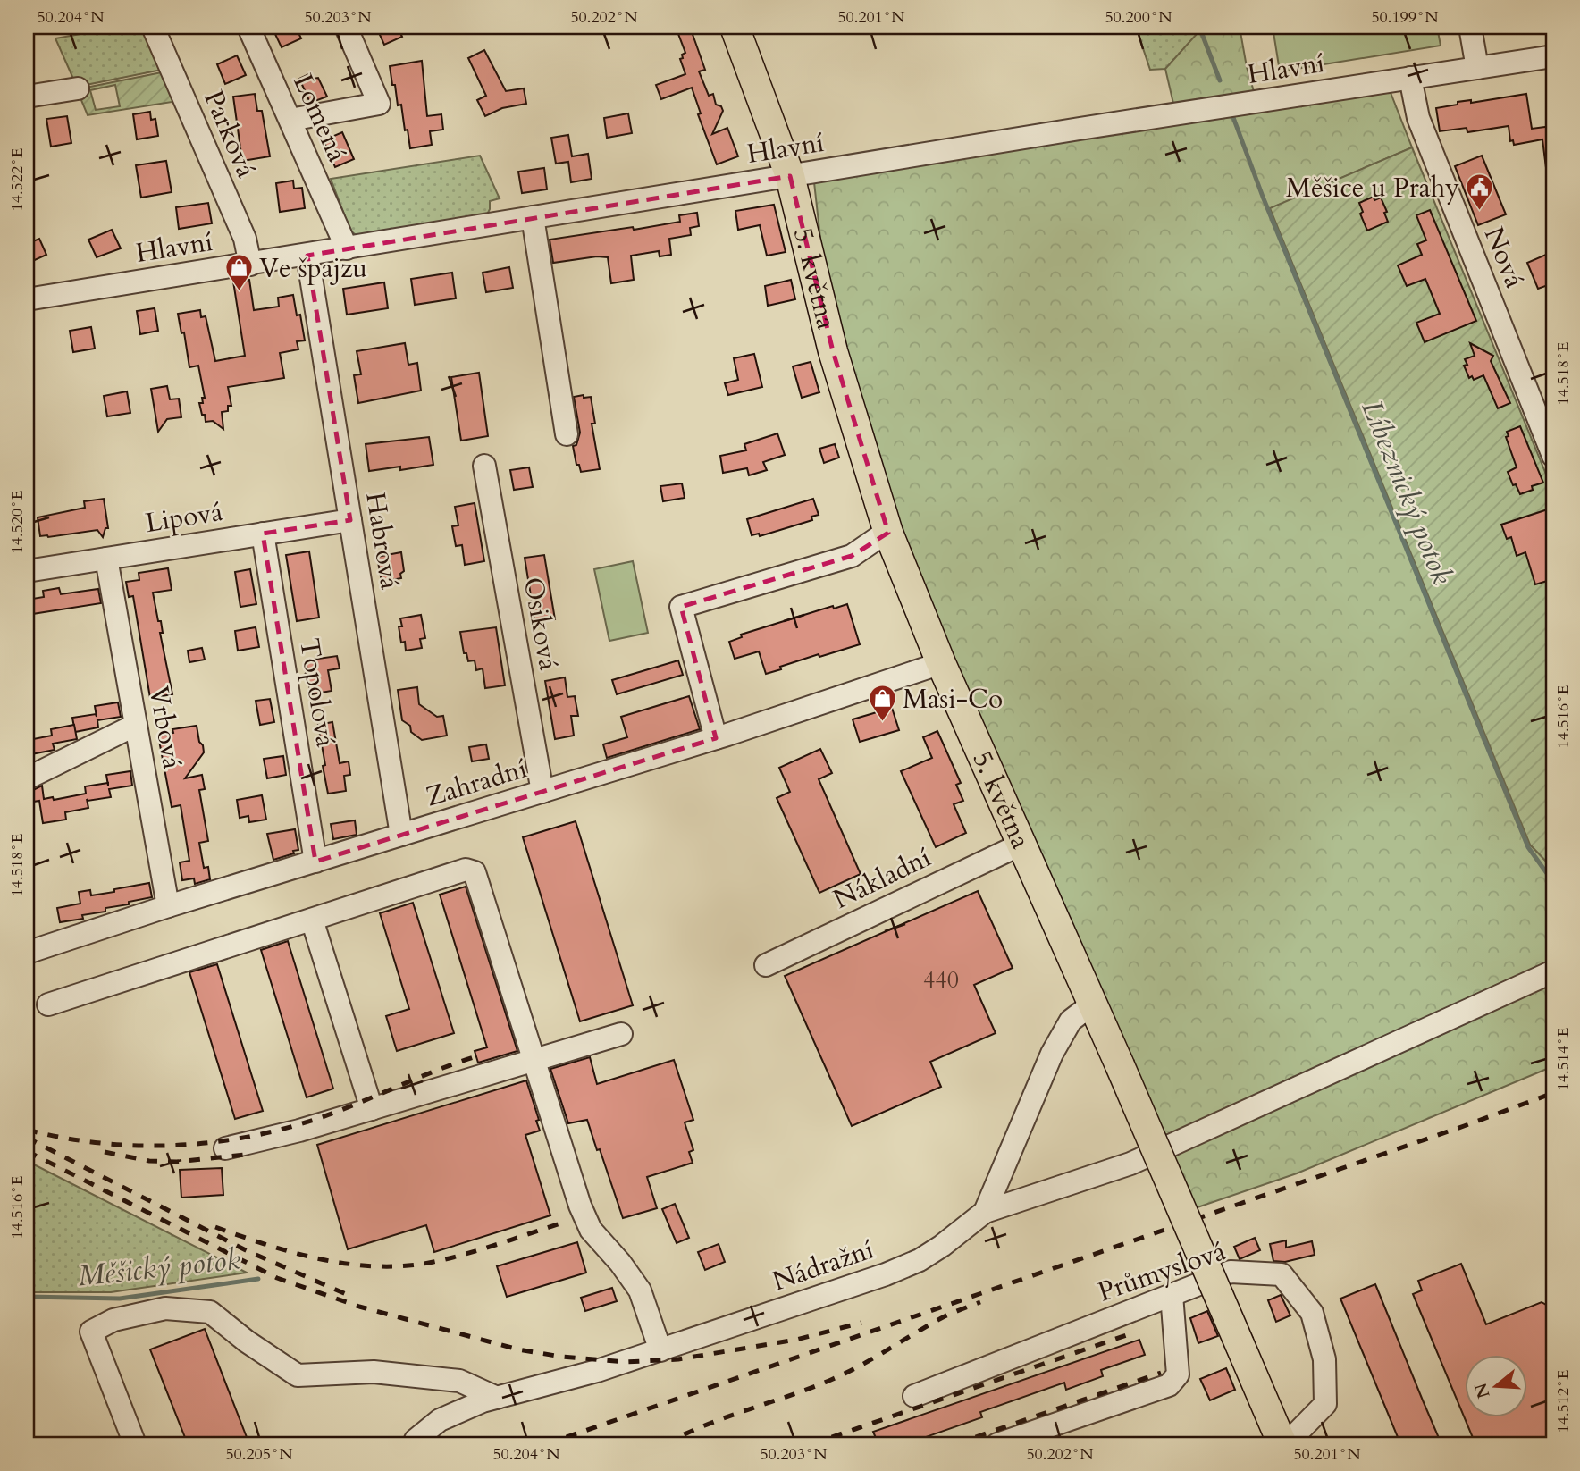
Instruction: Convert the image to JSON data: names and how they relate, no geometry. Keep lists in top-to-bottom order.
{
  "streets": {
    "main road": ["5. května"],
    "street": [
      "Hlavní",
      "Lomená",
      "Parková",
      "Nová",
      "Lipová",
      "Habrová",
      "Osiková",
      "Topolová",
      "Vrbová",
      "Zahradní",
      "Nákladní",
      "Nádražní",
      "Průmyslová"
    ]
  },
  "crossings": [
    ["Hlavní", "Lomená"],
    ["Hlavní", "Parková"],
    ["Hlavní", "Nová"],
    ["Hlavní", "5. května"],
    ["Hlavní", "Habrová"],
    ["5. května", "Zahradní"],
    ["5. května", "Nákladní"],
    ["5. května", "Průmyslová"],
    ["Lipová", "Habrová"],
    ["Lipová", "Topolová"],
    ["Lipová", "Vrbová"],
    ["Habrová", "Zahradní"],
    ["Osiková", "Zahradní"],
    ["Topolová", "Zahradní"],
    ["Vrbová", "Zahradní"]
  ],
  "water": ["Líbeznický potok", "Měšický potok"],
  "places": {
    "public building": ["Měšice u Prahy"],
    "shop": ["Ve špajzu", "Masi-Co"]
  },
  "house_numbers": ["440"],
  "north": "left",
  "coordinates": [
    "50.204°N",
    "50.203°N",
    "50.202°N",
    "50.201°N",
    "50.200°N",
    "50.199°N",
    "14.522°E",
    "14.518°E",
    "14.520°E",
    "14.516°E",
    "14.514°E",
    "14.512°E",
    "50.205°N"
  ]
}
